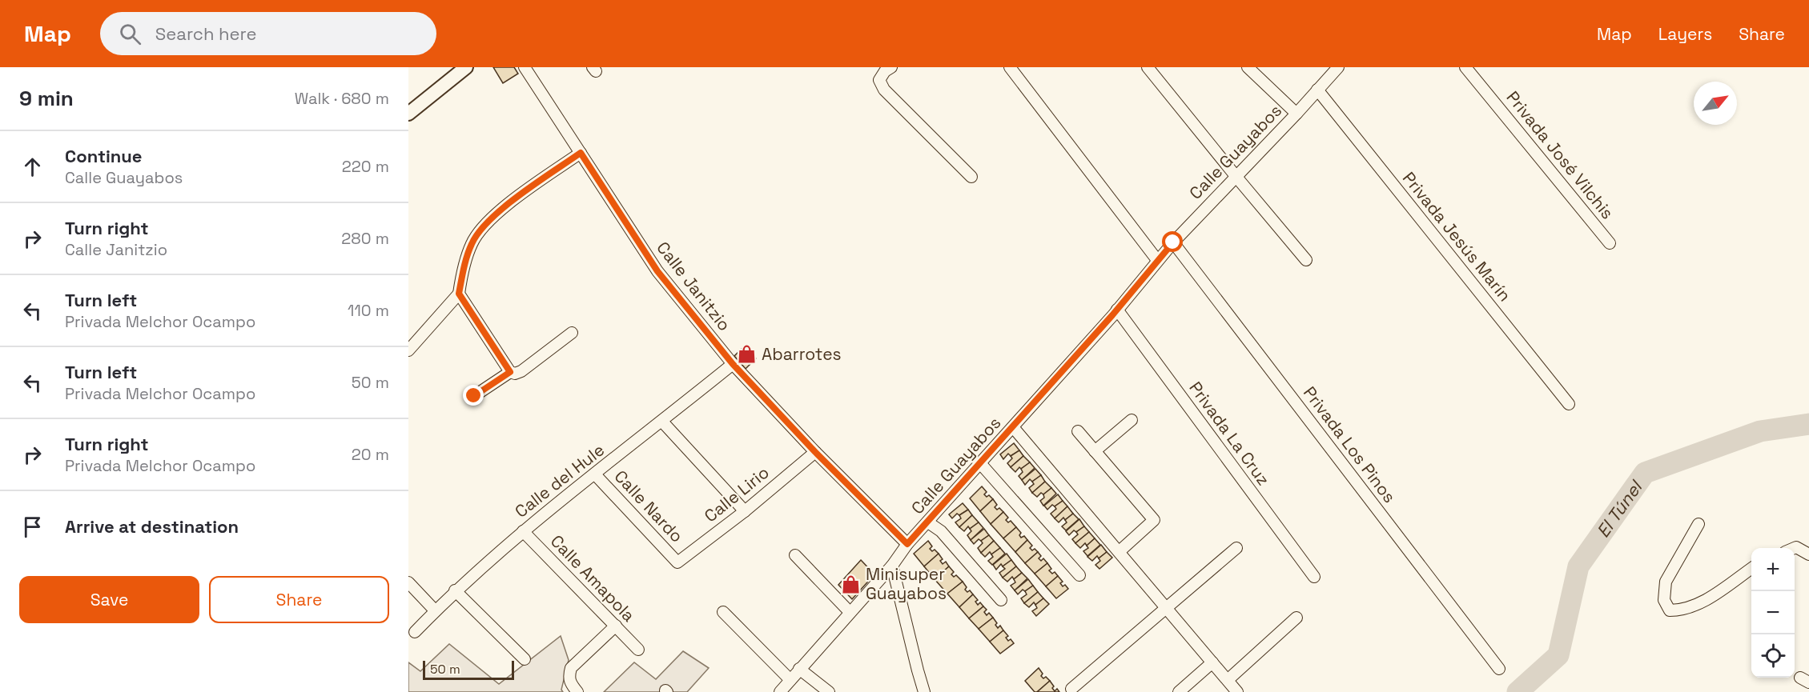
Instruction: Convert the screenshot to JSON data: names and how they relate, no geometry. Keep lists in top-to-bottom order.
{
  "streets": {
    "street": [
      "Calle Guayabos",
      "Privada José Vilchis",
      "Privada Jesús Marín",
      "Calle Janitzio",
      "Privada La Cruz",
      "Privada Los Pinos",
      "Calle del Hule",
      "Calle Lirio",
      "Calle Nardo",
      "Calle Amapola"
    ]
  },
  "crossings": [
    ["Calle Guayabos", "Privada Jesús Marín"],
    ["Calle Guayabos", "Calle Janitzio"],
    ["Calle Guayabos", "Privada La Cruz"],
    ["Calle Guayabos", "Privada Los Pinos"],
    ["Calle Janitzio", "Calle del Hule"],
    ["Calle Janitzio", "Calle Lirio"],
    ["Calle del Hule", "Calle Nardo"],
    ["Calle del Hule", "Calle Amapola"],
    ["Calle Lirio", "Calle Nardo"]
  ],
  "water": ["El Túnel"],
  "places": {
    "shop": ["Abarrotes", "Minisuper Guayabos"]
  },
  "scale_bar": "50 m",
  "north": "top right",
  "page": {
    "header": "Map",
    "search": "Search here",
    "nav": ["Map", "Layers", "Share"],
    "heading": ["9 min", "Walk · 680 m"],
    "list": [
      ["Continue", "Calle Guayabos", "220 m"],
      ["Turn right", "Calle Janitzio", "280 m"],
      ["Turn left", "Privada Melchor Ocampo", "110 m"],
      ["Turn left", "Privada Melchor Ocampo", "50 m"],
      ["Turn right", "Privada Melchor Ocampo", "20 m"],
      "Arrive at destination"
    ],
    "map_buttons": ["+", "−"],
    "buttons": ["Save", "Share"],
    "scale": "50 m"
  }
}
